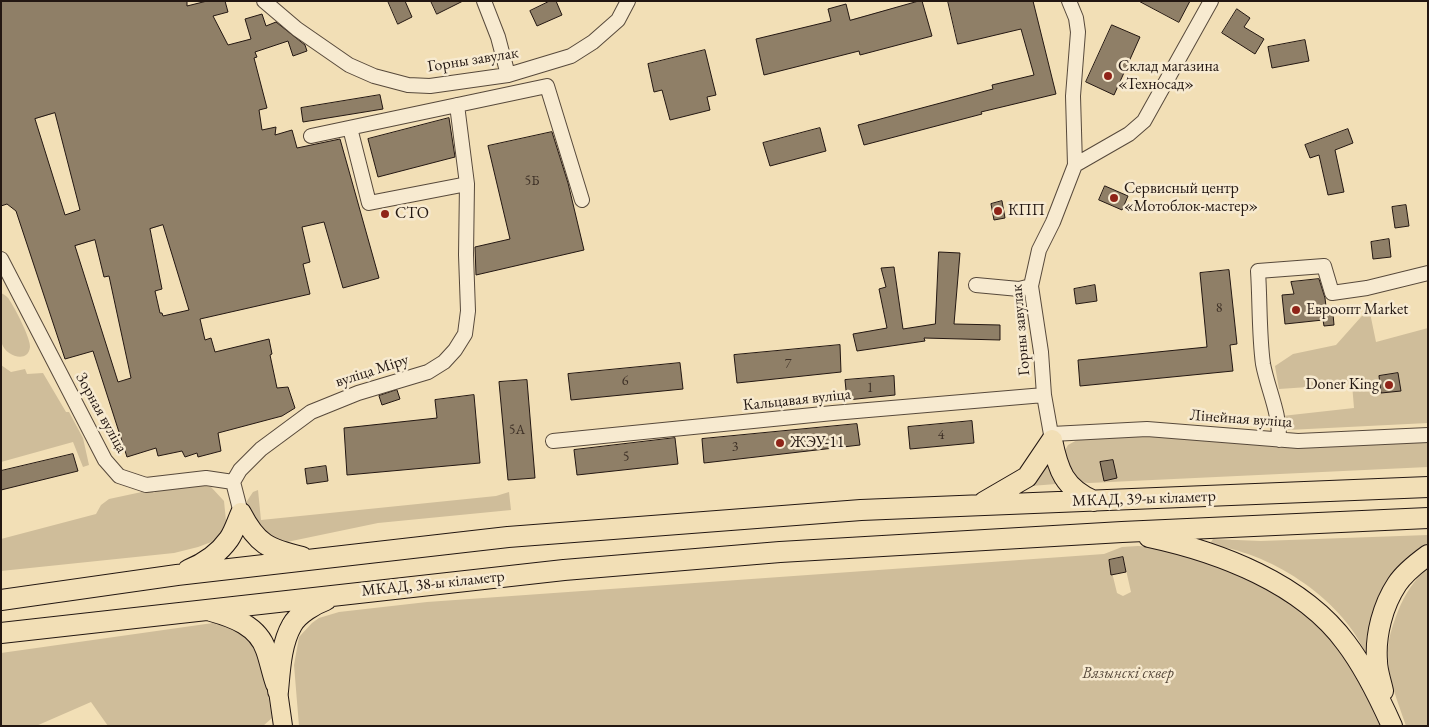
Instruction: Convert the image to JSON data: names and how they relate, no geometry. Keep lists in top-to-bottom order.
{
  "streets": {
    "highway": ["МКАД, 39-ы кіламетр", "МКАД, 38-ы кіламетр"],
    "street": [
      "Горны завулак",
      "вуліца Міру",
      "Кальцавая вуліца",
      "Зорная вуліца",
      "Лінейная вуліца"
    ]
  },
  "crossings": [
    ["Горны завулак", "Кальцавая вуліца"],
    ["Горны завулак", "Лінейная вуліца"],
    ["вуліца Міру", "Зорная вуліца"],
    ["МКАД, 39-ы кіламетр", "МКАД, 38-ы кіламетр"]
  ],
  "parks": ["Вязынскі сквер"],
  "places": [
    "Склад магазина «Техносад»",
    "Сервисный центр «Мотоблок-мастер»",
    "КПП",
    "СТО",
    "Евроопт Market",
    "Doner King",
    "ЖЭУ-11"
  ],
  "house_numbers": [
    "5Б",
    "8",
    "7",
    "6",
    "1",
    "5А",
    "4",
    "3",
    "5"
  ]
}
